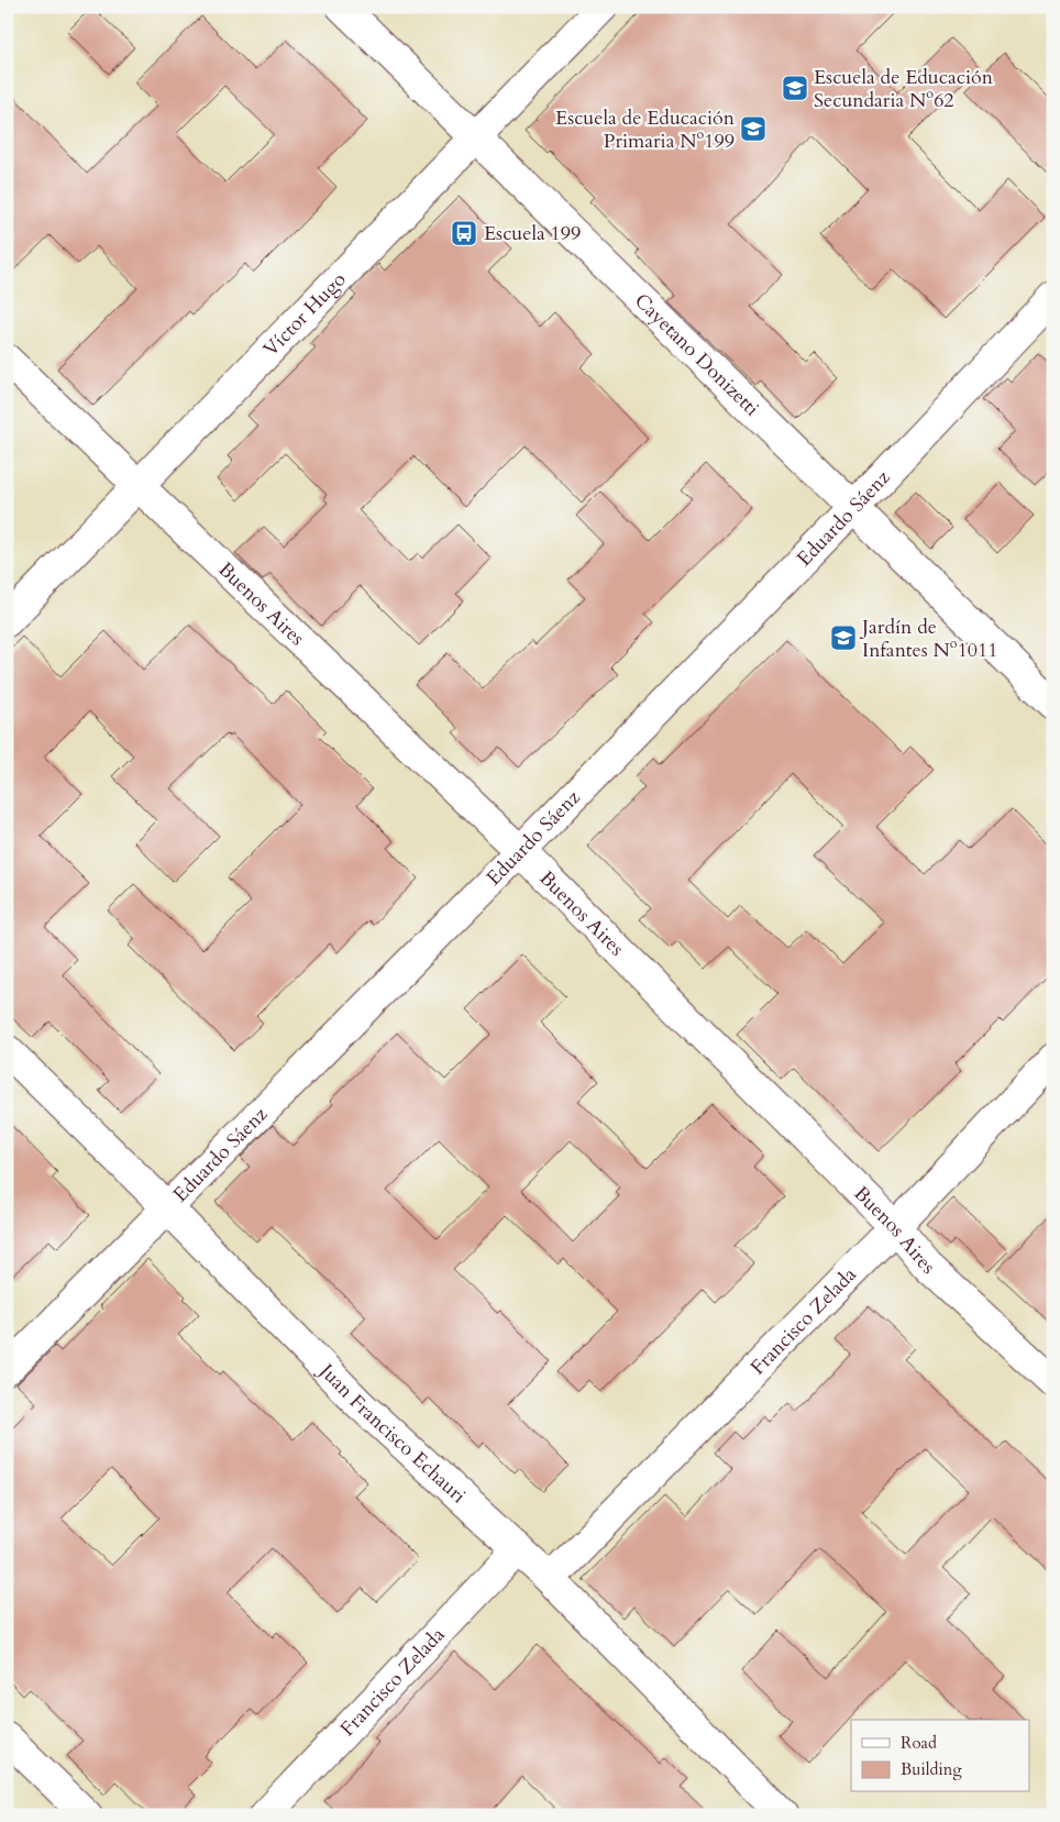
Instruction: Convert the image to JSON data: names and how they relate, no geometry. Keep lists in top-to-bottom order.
{
  "streets": {
    "street": [
      "Víctor Hugo",
      "Cayetano Donizetti",
      "Eduardo Sáenz",
      "Buenos Aires",
      "Francisco Zelada",
      "Juan Francisco Echauri"
    ]
  },
  "crossings": [
    ["Víctor Hugo", "Cayetano Donizetti"],
    ["Víctor Hugo", "Buenos Aires"],
    ["Cayetano Donizetti", "Eduardo Sáenz"],
    ["Eduardo Sáenz", "Buenos Aires"],
    ["Eduardo Sáenz", "Juan Francisco Echauri"],
    ["Buenos Aires", "Francisco Zelada"],
    ["Francisco Zelada", "Juan Francisco Echauri"]
  ],
  "places": {
    "school or university": ["Escuela de Educación Secundaria Nº62", "Escuela de Educación Primaria Nº199", "Jardín de Infantes Nº1011"],
    "bus stop": ["Escuela 199"]
  },
  "legend": ["Road", "Building"]
}
